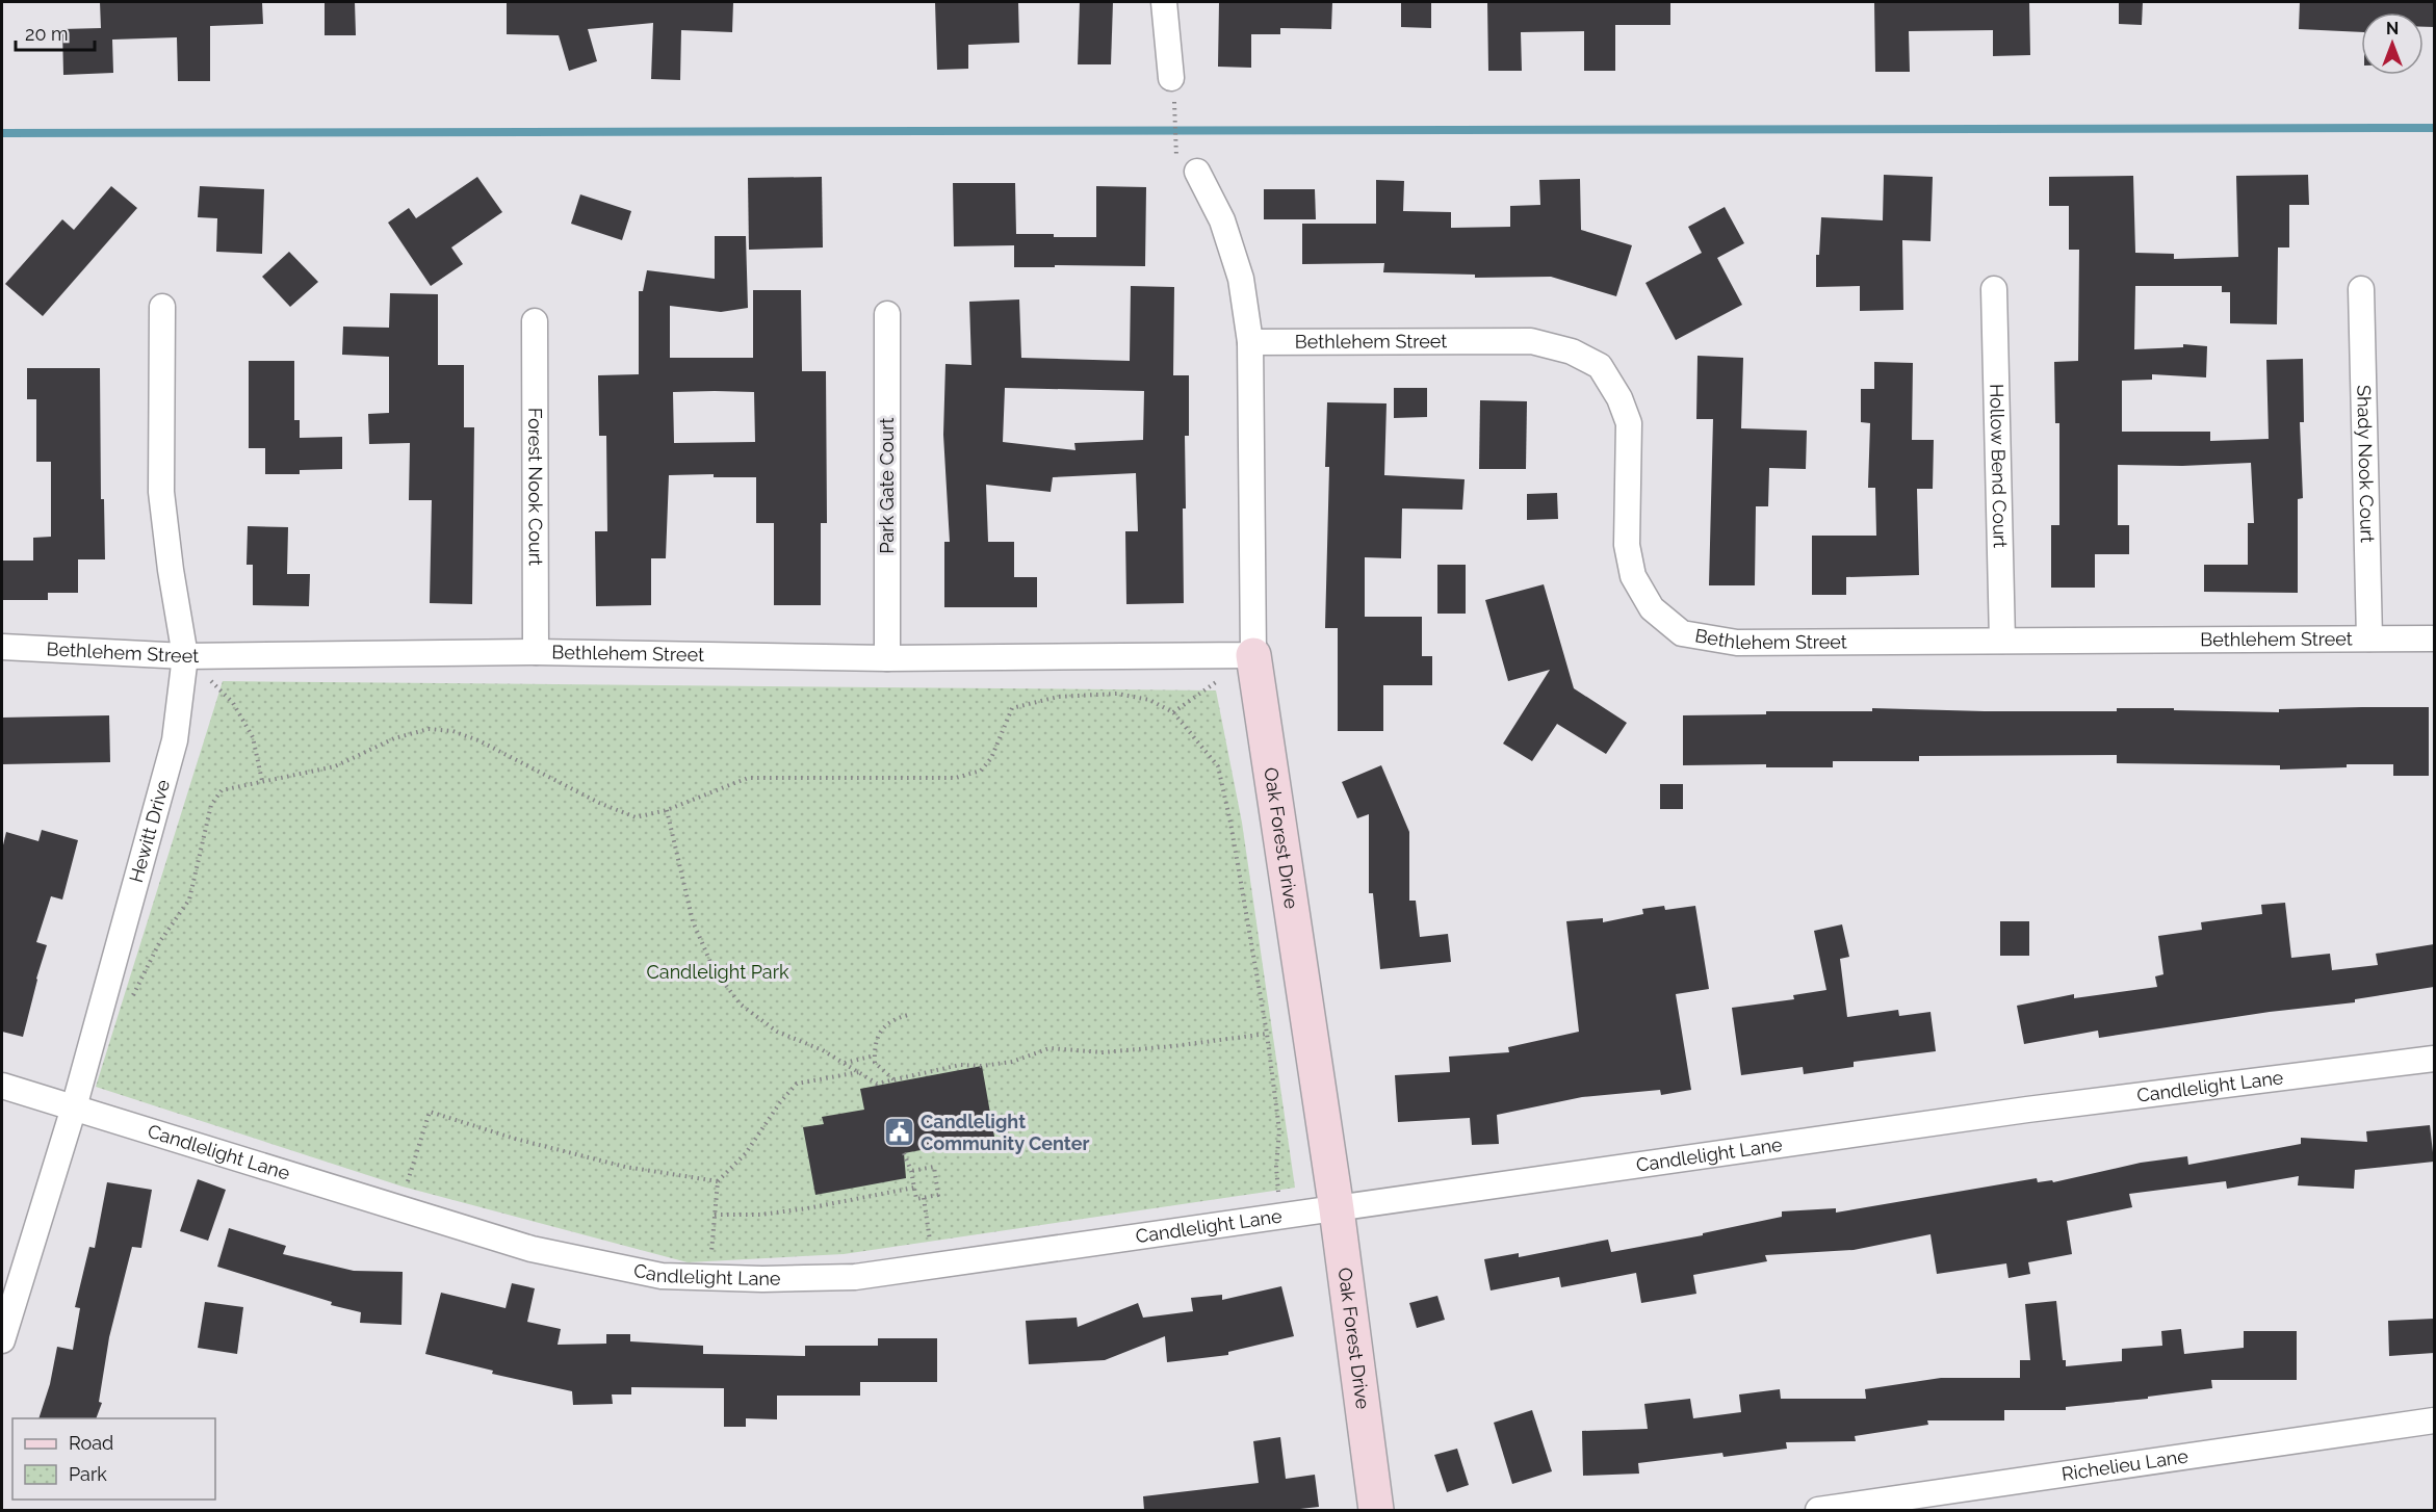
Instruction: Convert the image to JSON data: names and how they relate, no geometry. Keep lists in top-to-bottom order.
{
  "streets": {
    "street": [
      "Bethlehem Street",
      "Shady Nook Court",
      "Hollow Bend Court",
      "Park Gate Court",
      "Forest Nook Court",
      "Hewitt Drive",
      "Oak Forest Drive",
      "Candlelight Lane",
      "Richelieu Lane"
    ]
  },
  "crossings": [
    ["Bethlehem Street", "Shady Nook Court"],
    ["Bethlehem Street", "Hollow Bend Court"],
    ["Bethlehem Street", "Park Gate Court"],
    ["Bethlehem Street", "Forest Nook Court"],
    ["Bethlehem Street", "Hewitt Drive"],
    ["Bethlehem Street", "Oak Forest Drive"],
    ["Hewitt Drive", "Candlelight Lane"],
    ["Oak Forest Drive", "Candlelight Lane"]
  ],
  "parks": ["Candlelight Park"],
  "places": {
    "public building": ["Candlelight Community Center"]
  },
  "legend": ["Road", "Park"],
  "scale_bar": "20 m",
  "north": "top"
}
